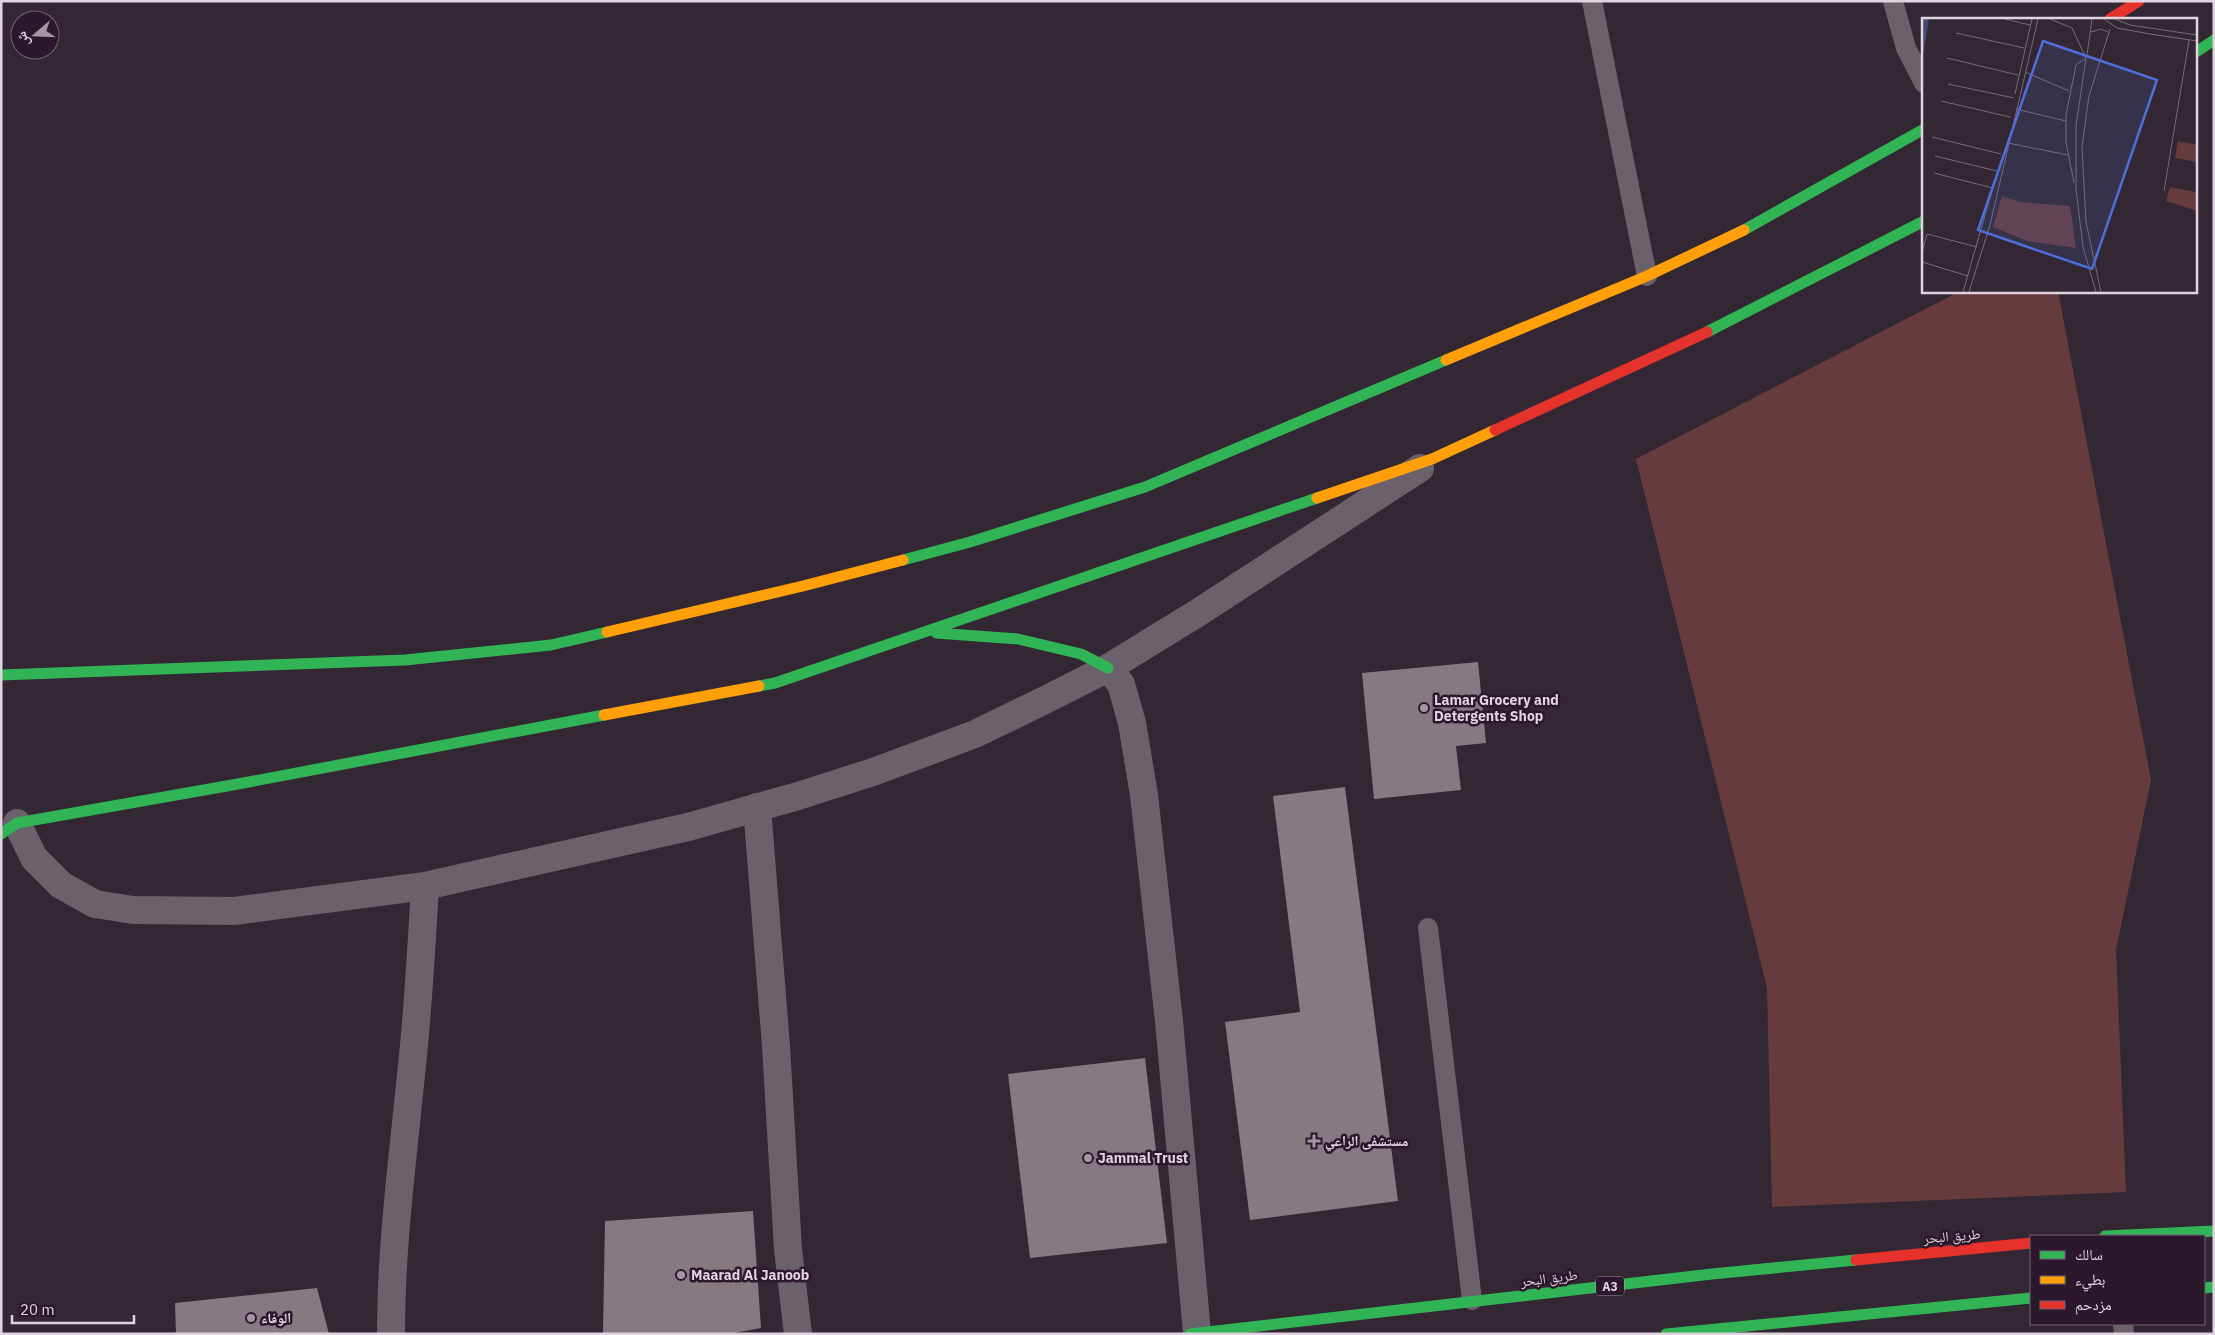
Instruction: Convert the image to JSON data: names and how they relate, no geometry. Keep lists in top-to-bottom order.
{
  "streets": {
    "main road": ["طريق البحر", "A3"]
  },
  "places": {
    "other": [
      "Lamar Grocery and Detergents Shop",
      "Jammal Trust",
      "Maarad Al Janoob",
      "الوفاء"
    ],
    "health": ["مستشفى الراعي"]
  },
  "legend": ["سالك", "بطيء", "مزدحم"],
  "scale_bar": "20 m",
  "north": "left"
}
